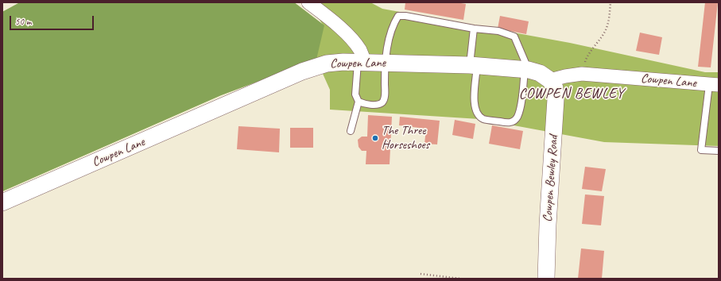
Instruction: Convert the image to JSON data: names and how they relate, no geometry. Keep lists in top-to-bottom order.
{
  "streets": {
    "street": ["Cowpen Lane", "Cowpen Bewley Road"]
  },
  "crossings": [
    ["Cowpen Lane", "Cowpen Bewley Road"]
  ],
  "districts": ["COWPEN BEWLEY"],
  "places": ["The Three Horseshoes"],
  "scale_bar": "50 m"
}
